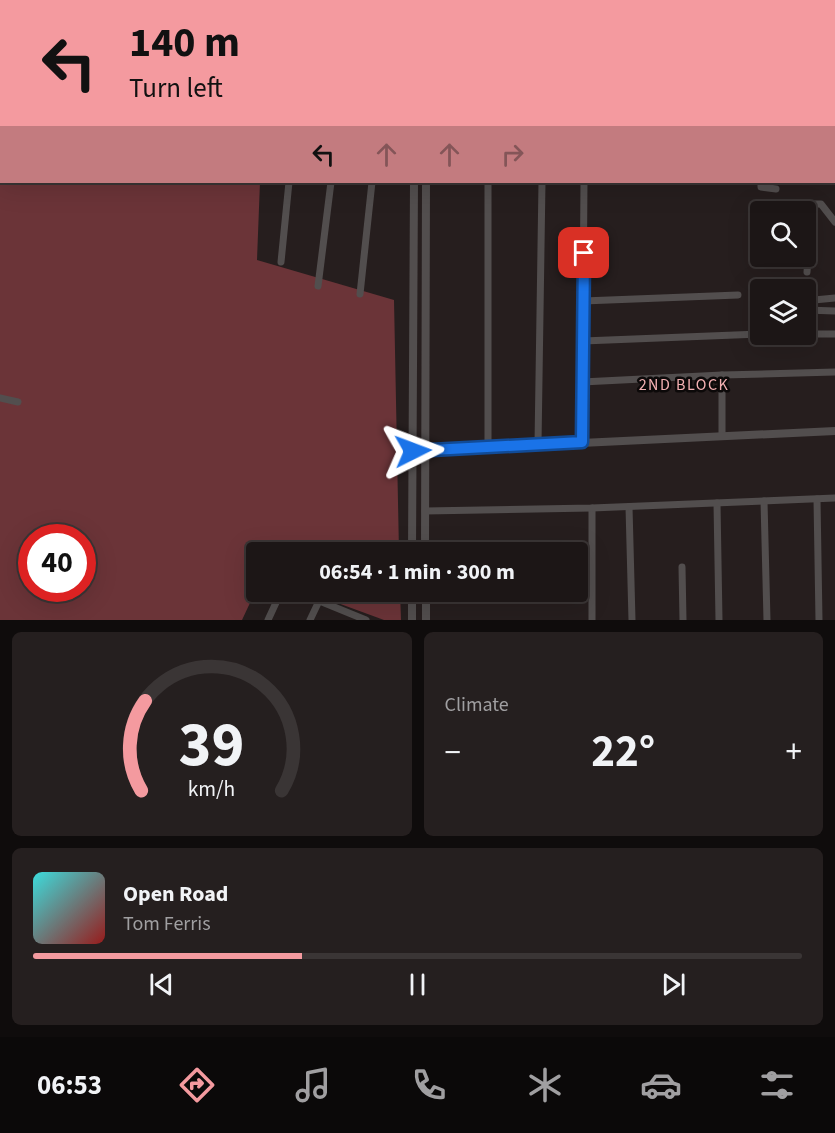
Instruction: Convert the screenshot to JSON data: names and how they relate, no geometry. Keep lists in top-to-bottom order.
{
  "districts": ["2ND BLOCK"],
  "page": {
    "turn": ["140 m", "Turn left"],
    "limit": "40",
    "trip": "06:54 · 1 min · 300 m",
    "tile": "Climate",
    "heat": ["−", "22°", "+"],
    "song": ["Open Road", "Tom Ferris"],
    "tabs": "06:53",
    "gauge": ["39", "km/h"]
  }
}
